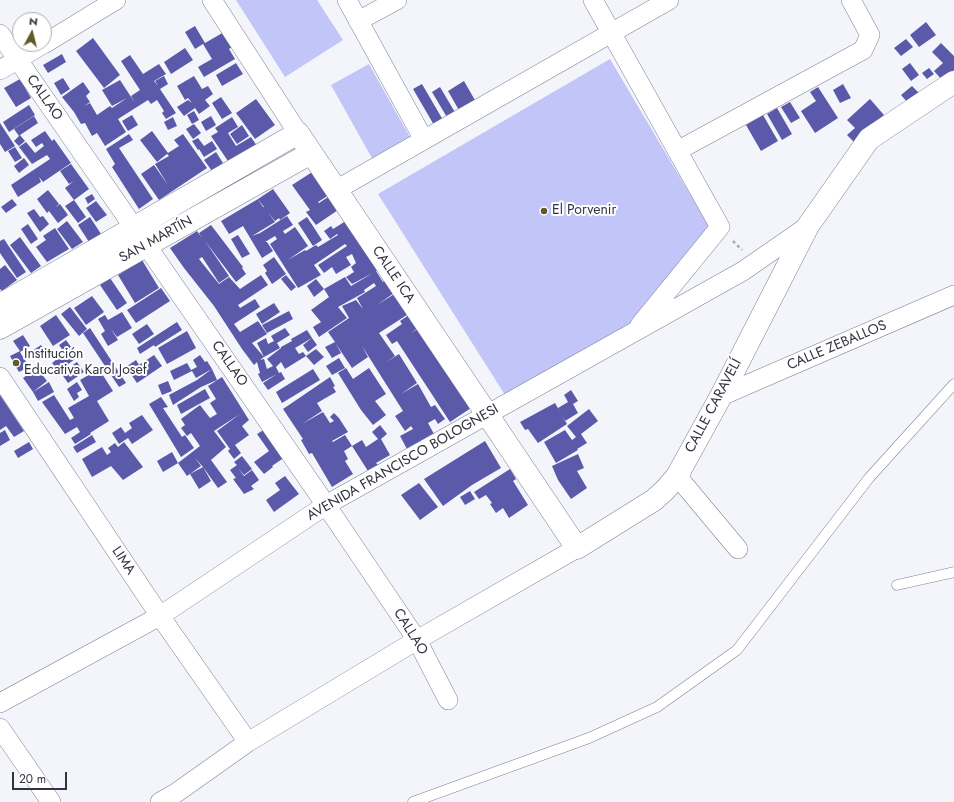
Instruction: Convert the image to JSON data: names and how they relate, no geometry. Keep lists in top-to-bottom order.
{
  "streets": {
    "street": [
      "CALLAO",
      "SAN MARTÍN",
      "CALLE ICA",
      "CALLE ZEBALLOS",
      "CALLE CARAVELÍ",
      "AVENIDA FRANCISCO BOLOGNESI",
      "LIMA"
    ]
  },
  "crossings": [
    ["CALLAO", "SAN MARTÍN"],
    ["CALLAO", "AVENIDA FRANCISCO BOLOGNESI"],
    ["SAN MARTÍN", "CALLE ICA"],
    ["CALLE ICA", "CALLE CARAVELÍ"],
    ["CALLE ICA", "AVENIDA FRANCISCO BOLOGNESI"],
    ["CALLE ZEBALLOS", "CALLE CARAVELÍ"],
    ["CALLE CARAVELÍ", "AVENIDA FRANCISCO BOLOGNESI"],
    ["AVENIDA FRANCISCO BOLOGNESI", "LIMA"]
  ],
  "places": ["El Porvenir", "Institución Educativa Karol Josef"],
  "scale_bar": "20 m",
  "north": "top"
}
